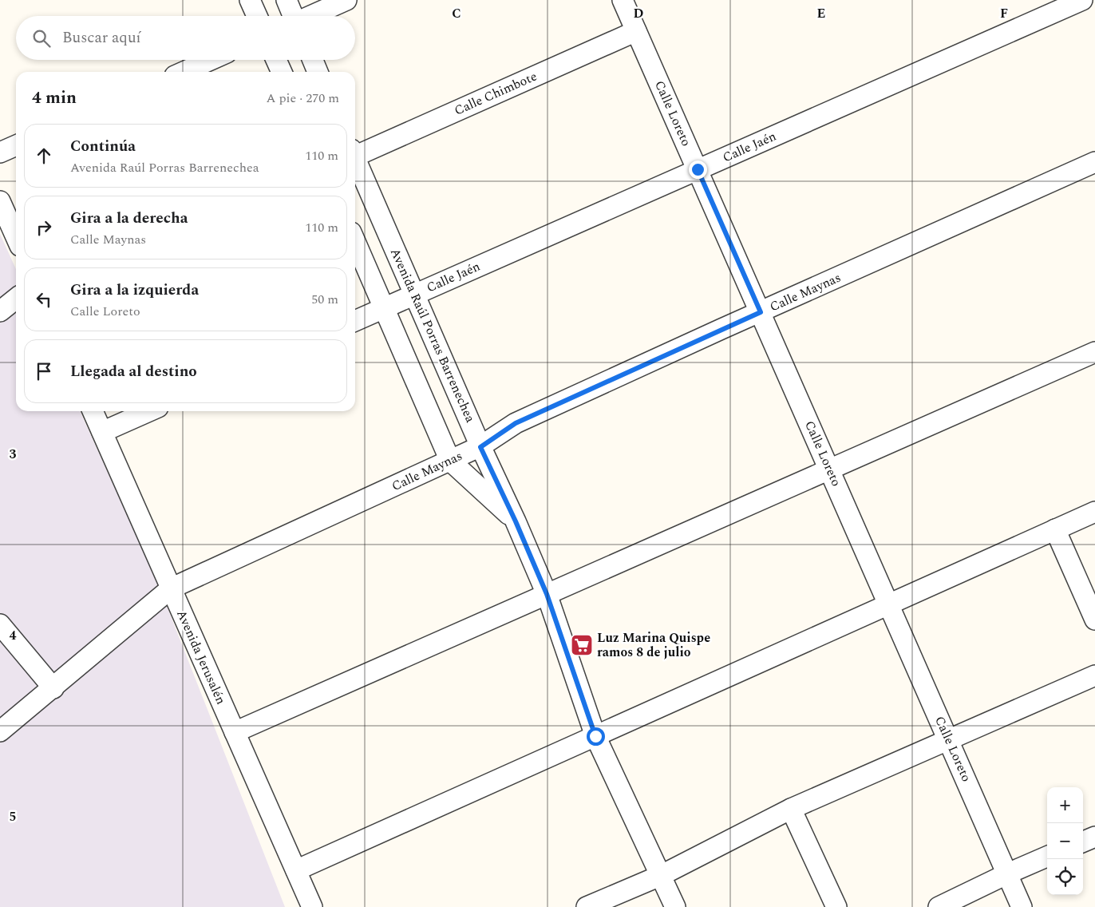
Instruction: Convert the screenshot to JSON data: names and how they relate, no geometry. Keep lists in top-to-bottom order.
{
  "streets": {
    "street": [
      "Calle Chimbote",
      "Calle Loreto",
      "Calle Jaén",
      "Calle Maynas",
      "Avenida Raúl Porras Barrenechea",
      "Avenida Jerusalén"
    ]
  },
  "crossings": [
    ["Calle Chimbote", "Calle Loreto"],
    ["Calle Loreto", "Calle Jaén"],
    ["Calle Loreto", "Calle Maynas"],
    ["Calle Jaén", "Avenida Raúl Porras Barrenechea"],
    ["Calle Maynas", "Avenida Raúl Porras Barrenechea"],
    ["Calle Maynas", "Avenida Jerusalén"]
  ],
  "places": {
    "supermarket": ["Luz Marina Quispe ramos 8 de julio"]
  },
  "page": {
    "search": "Buscar aquí",
    "heading": ["4 min", "A pie · 270 m"],
    "list": [
      ["Continúa", "Avenida Raúl Porras Barrenechea", "110 m"],
      ["Gira a la derecha", "Calle Maynas", "110 m"],
      ["Gira a la izquierda", "Calle Loreto", "50 m"],
      "Llegada al destino"
    ],
    "map_buttons": ["+", "−"]
  },
  "grid": {
    "columns": [
      "C",
      "D",
      "E",
      "F"
    ],
    "rows": ["3", "4", "5"]
  }
}
